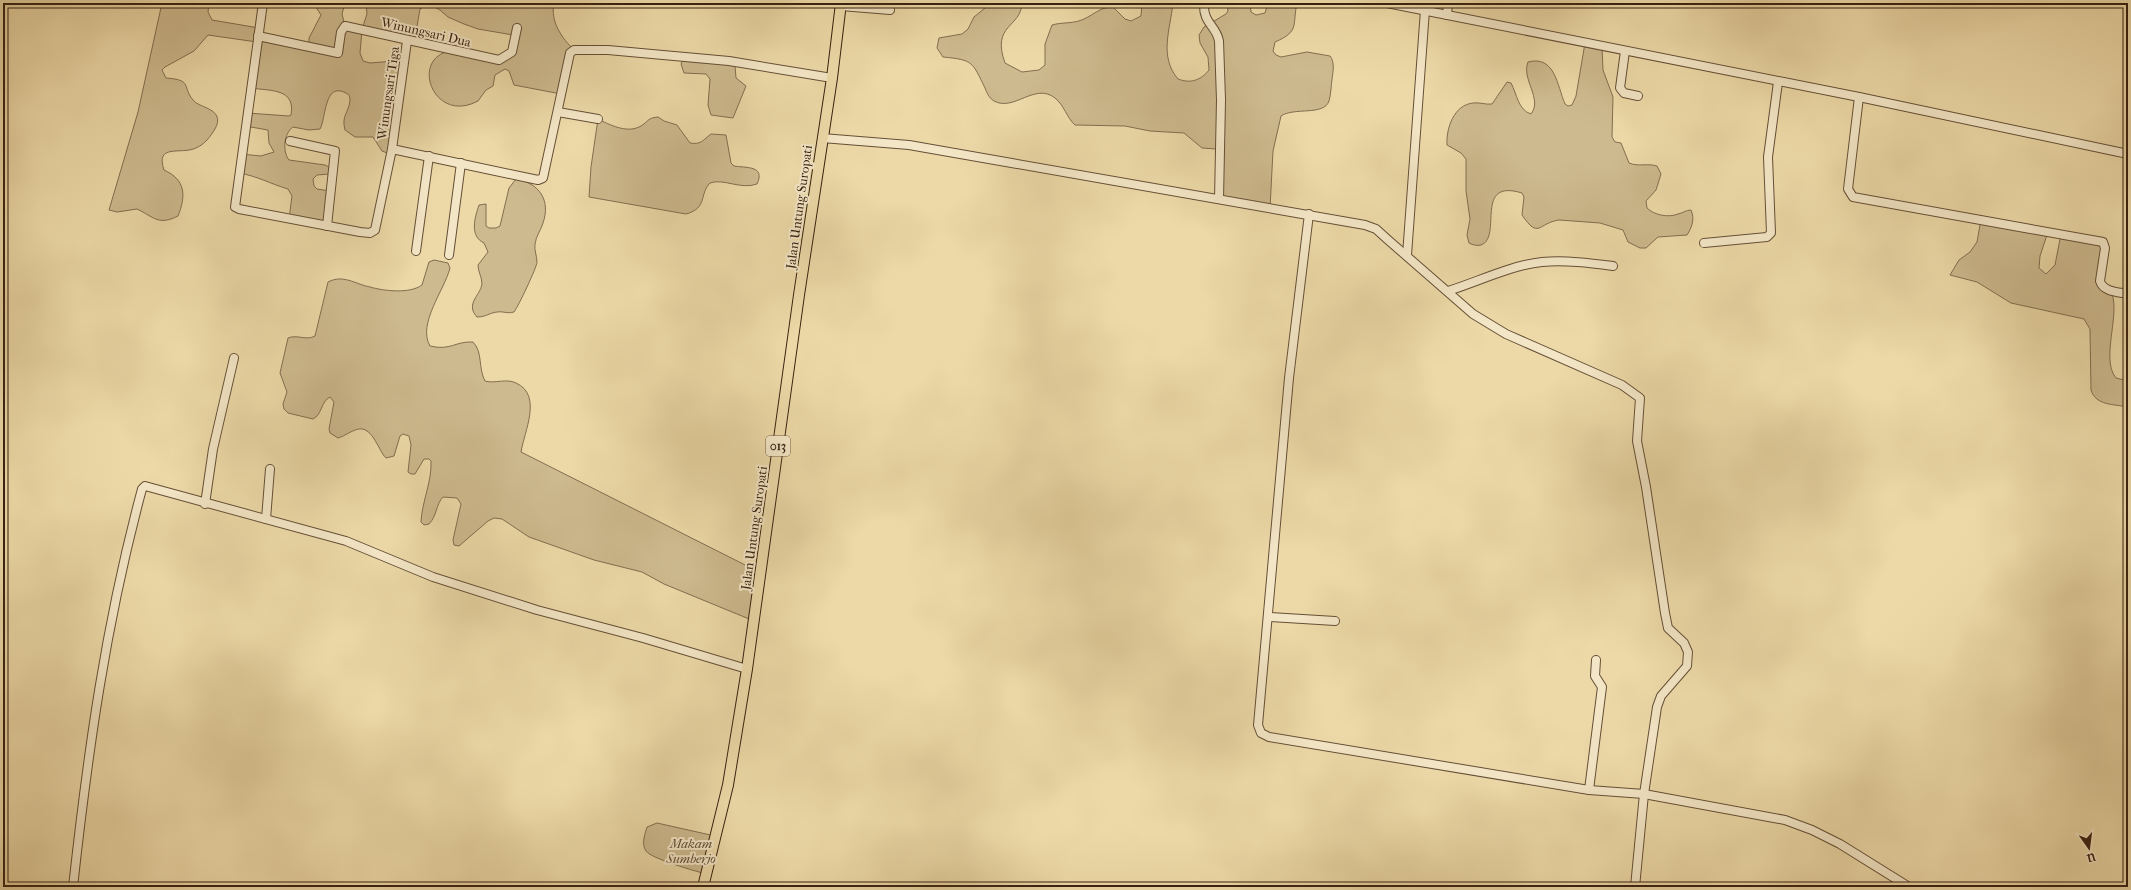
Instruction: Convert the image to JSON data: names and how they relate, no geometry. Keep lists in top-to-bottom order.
{
  "streets": {
    "main road": ["Jalan Untung Suropati", "013"],
    "street": ["Winungsari Dua", "Winungsari Tiga"]
  },
  "crossings": [
    ["Winungsari Dua", "Winungsari Tiga"]
  ],
  "parks": ["Makam Sumberjo"],
  "north": "bottom"
}
